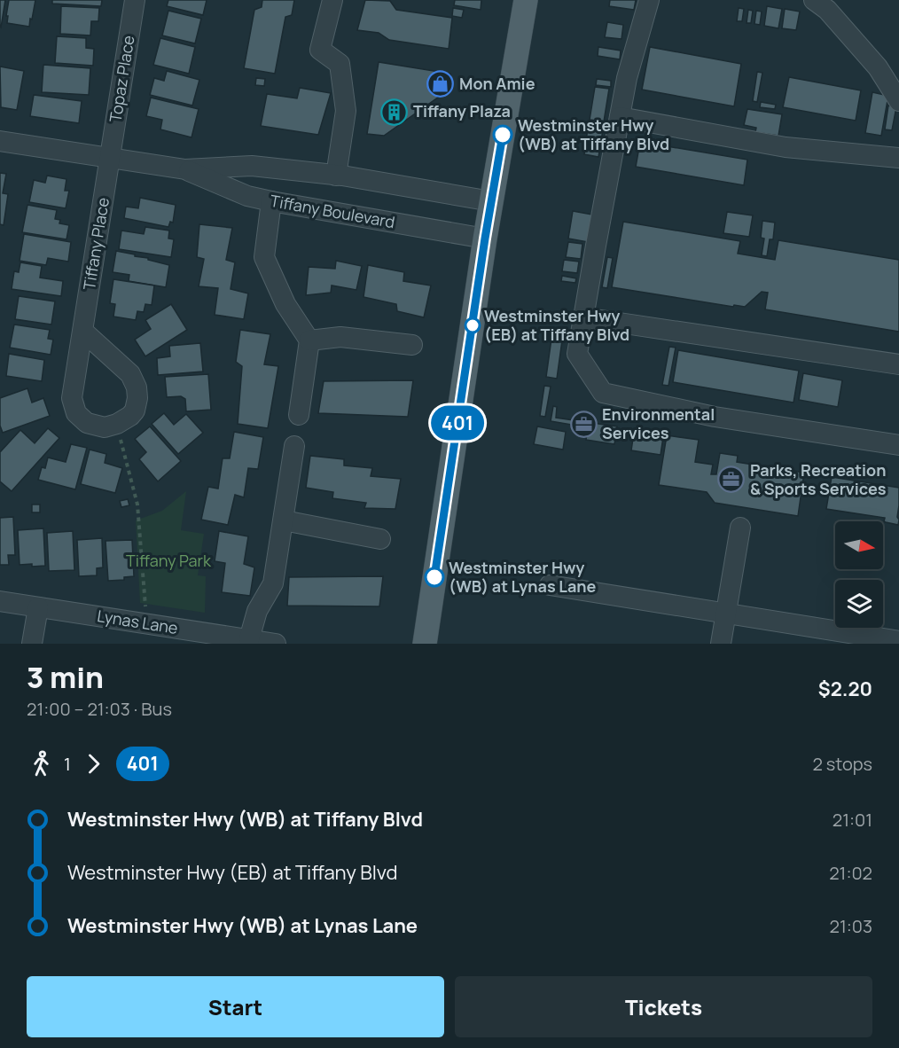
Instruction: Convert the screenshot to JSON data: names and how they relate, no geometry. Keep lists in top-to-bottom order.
{
  "streets": {
    "street": [
      "Topaz Place",
      "Tiffany Boulevard",
      "Tiffany Place",
      "Lynas Lane"
    ]
  },
  "crossings": [
    ["Topaz Place", "Tiffany Boulevard"],
    ["Topaz Place", "Tiffany Place"],
    ["Tiffany Boulevard", "Tiffany Place"]
  ],
  "parks": ["Tiffany Park"],
  "places": {
    "shop": ["Mon Amie"],
    "building": ["Tiffany Plaza"],
    "other": ["Westminster Hwy (WB) at Tiffany Blvd", "Westminster Hwy (EB) at Tiffany Blvd", "Westminster Hwy (WB) at Lynas Lane"],
    "office": ["Environmental Services", "Parks, Recreation & Sports Services"]
  },
  "lines": ["bus line 401"],
  "north": "right",
  "page": {
    "on_map": "401",
    "heading": ["3 min", "21:00 – 21:03 · Bus", "$2.20"],
    "legs": ["1", "401", "2 stops"],
    "list": [
      {
        "name": "Westminster Hwy (WB) at Tiffany Blvd",
        "value": "21:01"
      },
      {
        "name": "Westminster Hwy (EB) at Tiffany Blvd",
        "value": "21:02"
      },
      {
        "name": "Westminster Hwy (WB) at Lynas Lane",
        "value": "21:03"
      }
    ],
    "buttons": ["Start", "Tickets"]
  }
}
